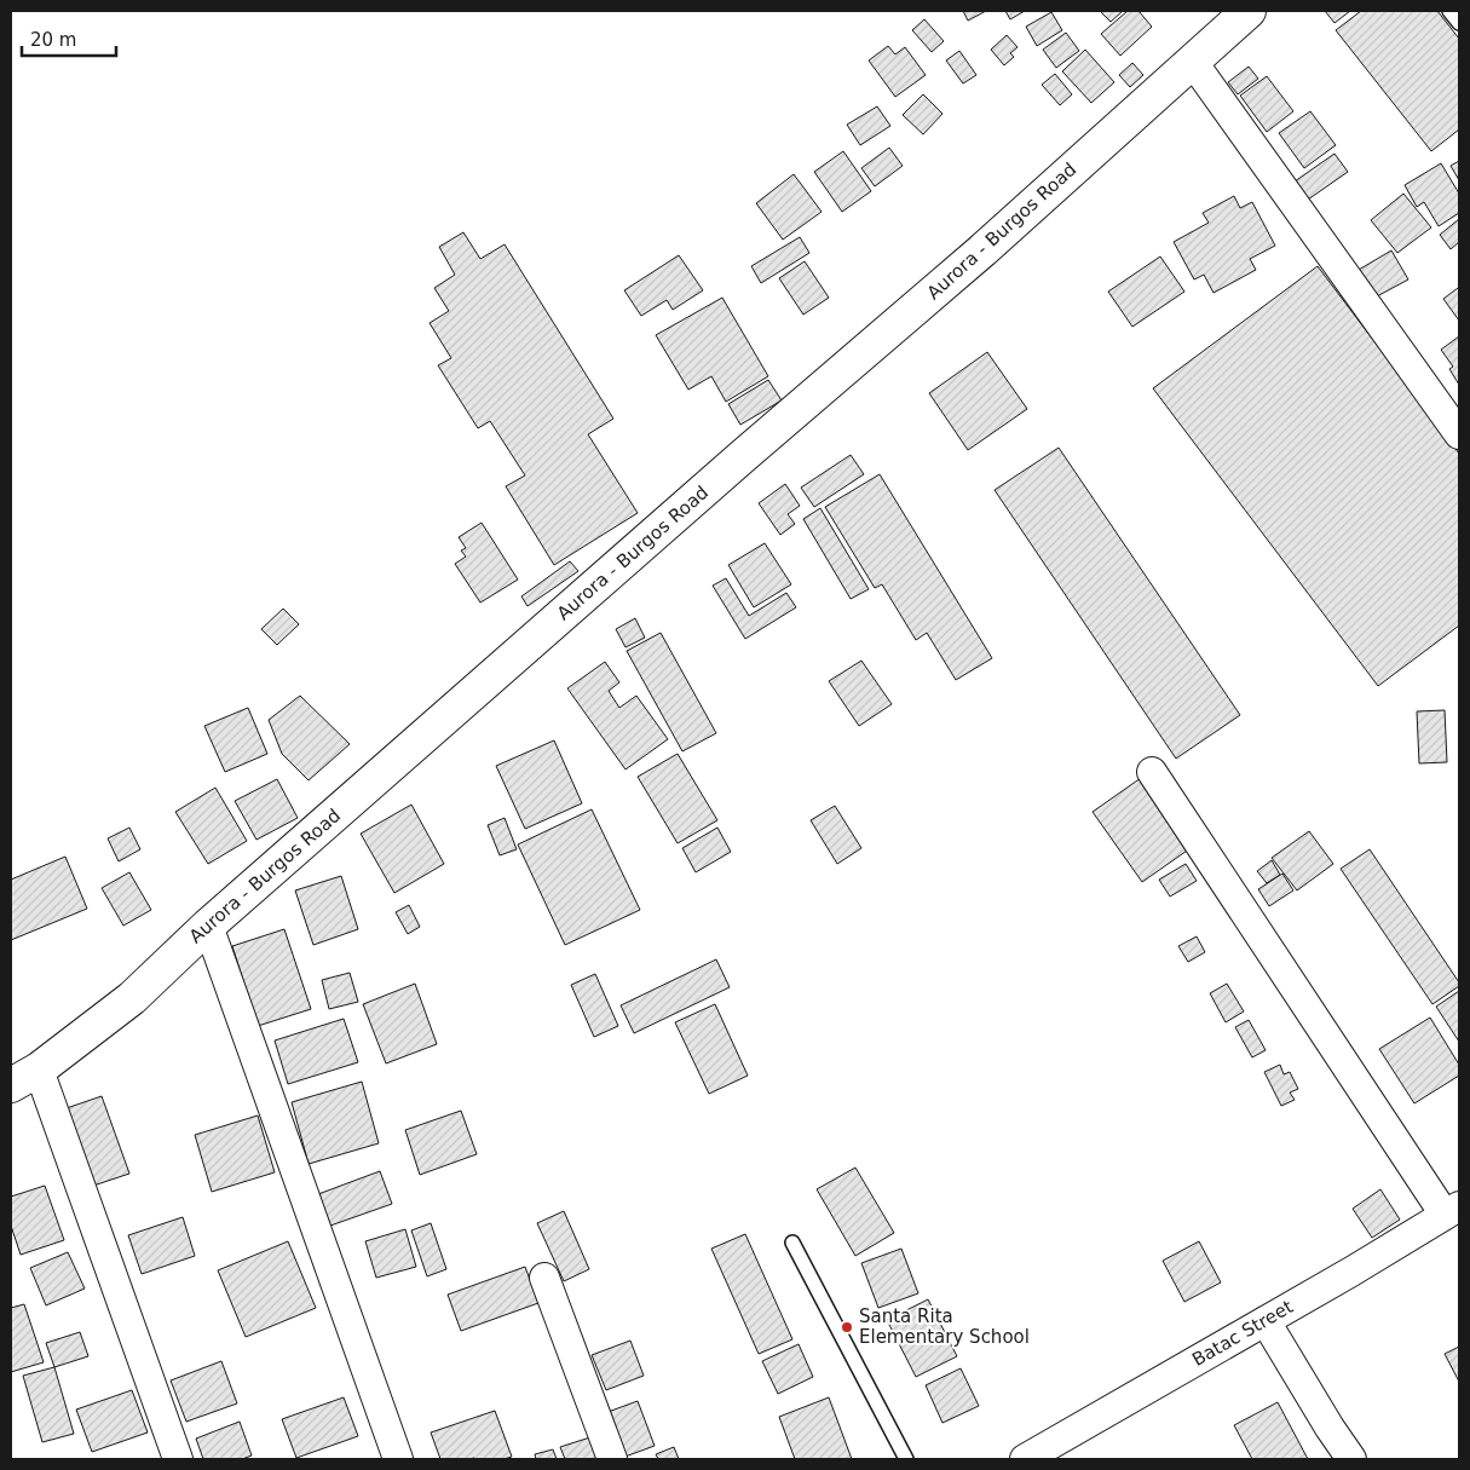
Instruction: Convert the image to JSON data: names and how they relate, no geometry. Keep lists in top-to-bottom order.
{
  "streets": {
    "main road": ["Aurora - Burgos Road"],
    "street": ["Batac Street"]
  },
  "places": ["Santa Rita Elementary School"],
  "scale_bar": "20 m"
}
